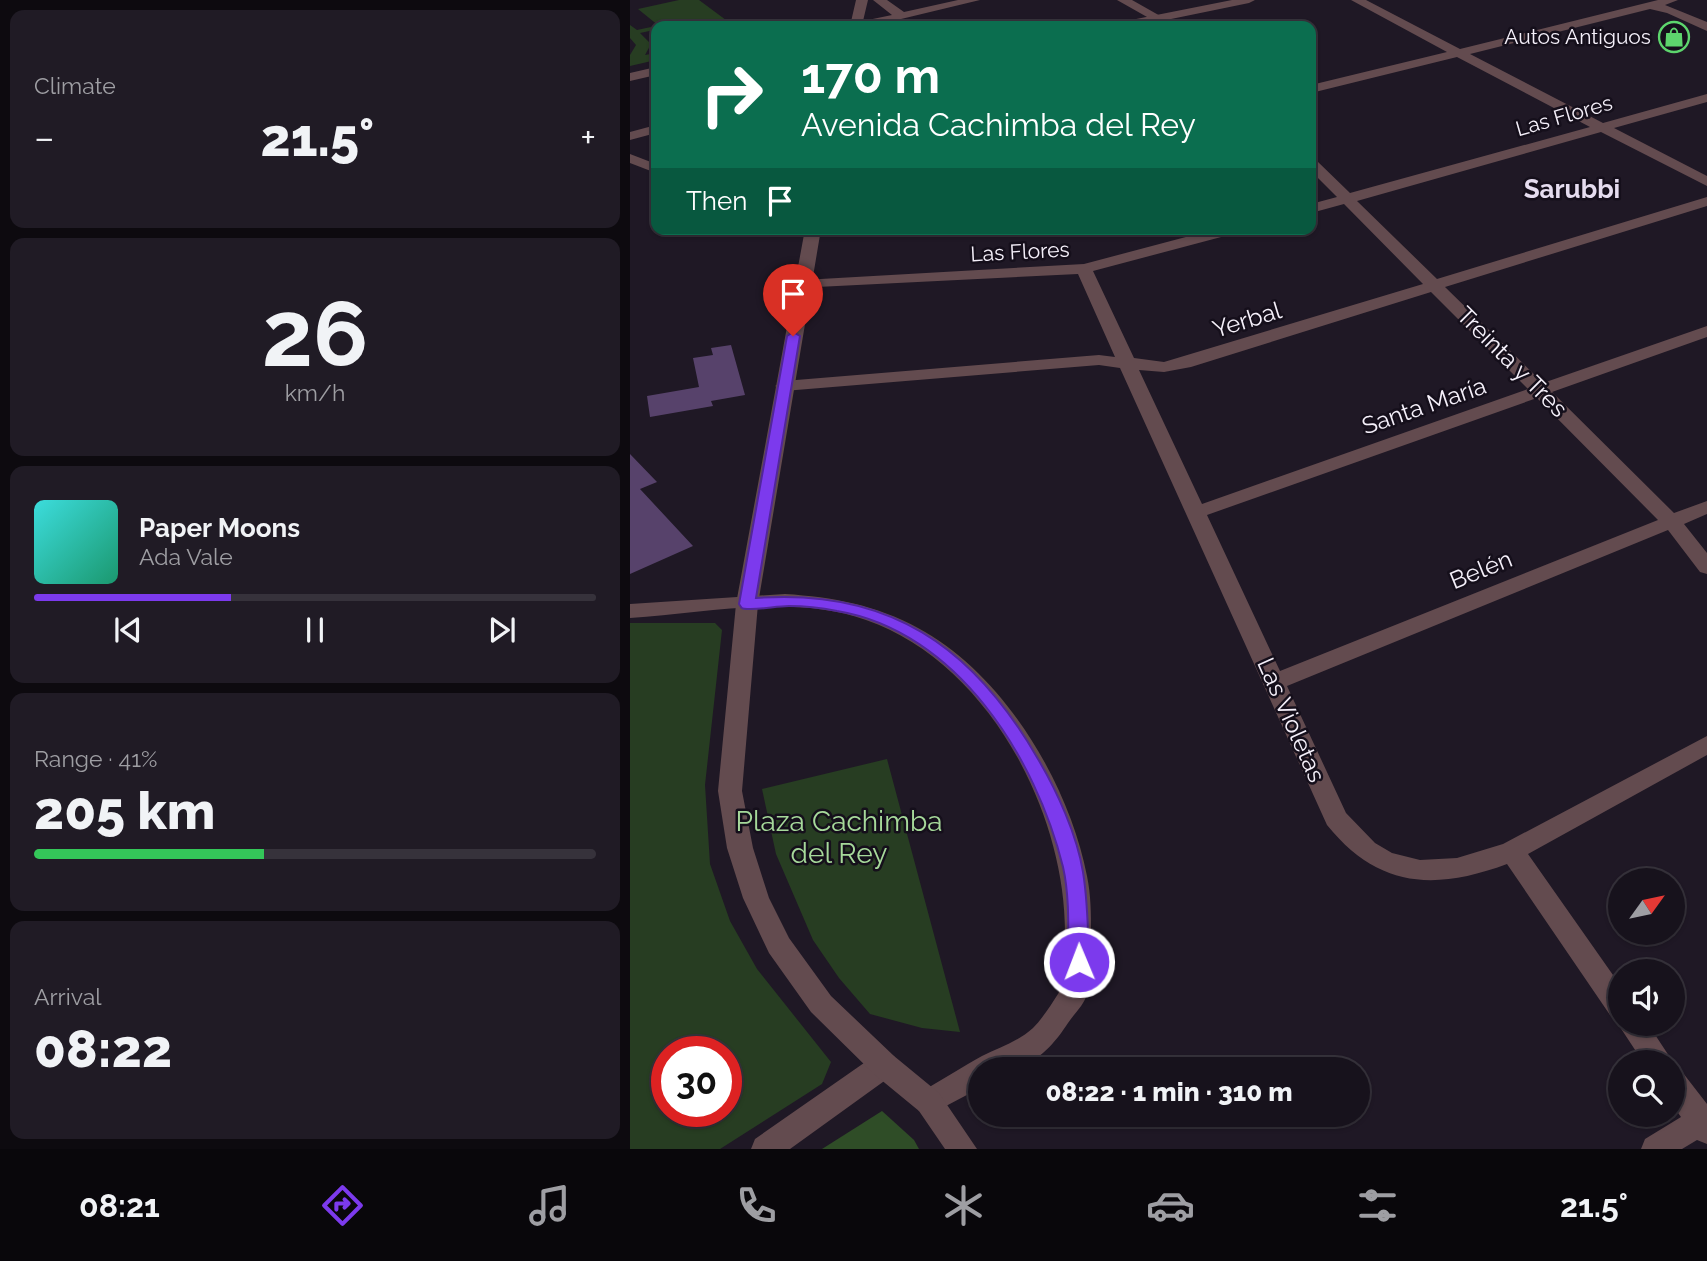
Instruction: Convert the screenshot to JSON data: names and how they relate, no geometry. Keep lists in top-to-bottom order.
{
  "streets": {
    "street": [
      "Las Flores",
      "Yerbal",
      "Treinta y Tres",
      "Santa María",
      "Belén",
      "Las Violetas"
    ]
  },
  "crossings": [
    ["Las Flores", "Treinta y Tres"],
    ["Las Flores", "Las Violetas"],
    ["Yerbal", "Treinta y Tres"],
    ["Yerbal", "Las Violetas"],
    ["Treinta y Tres", "Santa María"],
    ["Treinta y Tres", "Belén"],
    ["Santa María", "Las Violetas"],
    ["Belén", "Las Violetas"]
  ],
  "districts": ["Sarubbi"],
  "parks": ["Plaza Cachimba del Rey"],
  "places": {
    "shop": ["Autos Antiguos"]
  },
  "north": "top right",
  "page": {
    "tile": [
      "Climate",
      ["26", "km/h"],
      ["Range · 41%", "205 km"],
      ["Arrival", "08:22"]
    ],
    "turn": ["170 m", "Avenida Cachimba del Rey"],
    "heat": ["−", "21.5°", "+"],
    "then": "Then",
    "song": ["Paper Moons", "Ada Vale"],
    "limit": "30",
    "trip": "08:22 · 1 min · 310 m",
    "tabs": ["08:21", "21.5°"]
  }
}
